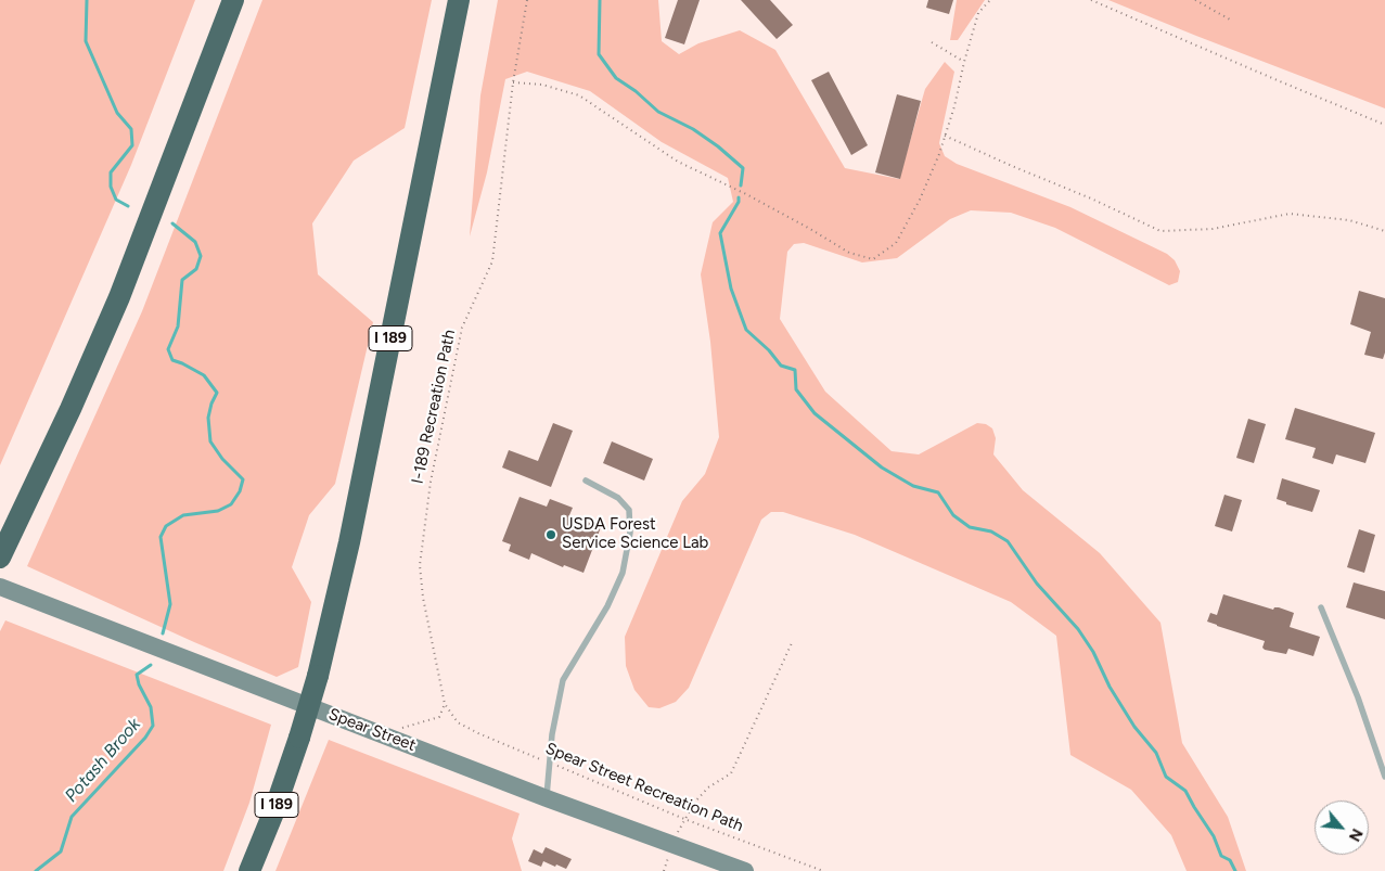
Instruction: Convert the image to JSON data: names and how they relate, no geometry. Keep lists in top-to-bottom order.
{
  "streets": {
    "highway": ["I 189"],
    "main road": ["Spear Street"],
    "path": ["I-189 Recreation Path", "Spear Street Recreation Path"]
  },
  "crossings": [
    ["I-189 Recreation Path", "Spear Street Recreation Path"]
  ],
  "water": ["Potash Brook"],
  "places": ["USDA Forest Service Science Lab"],
  "north": "bottom right"
}
